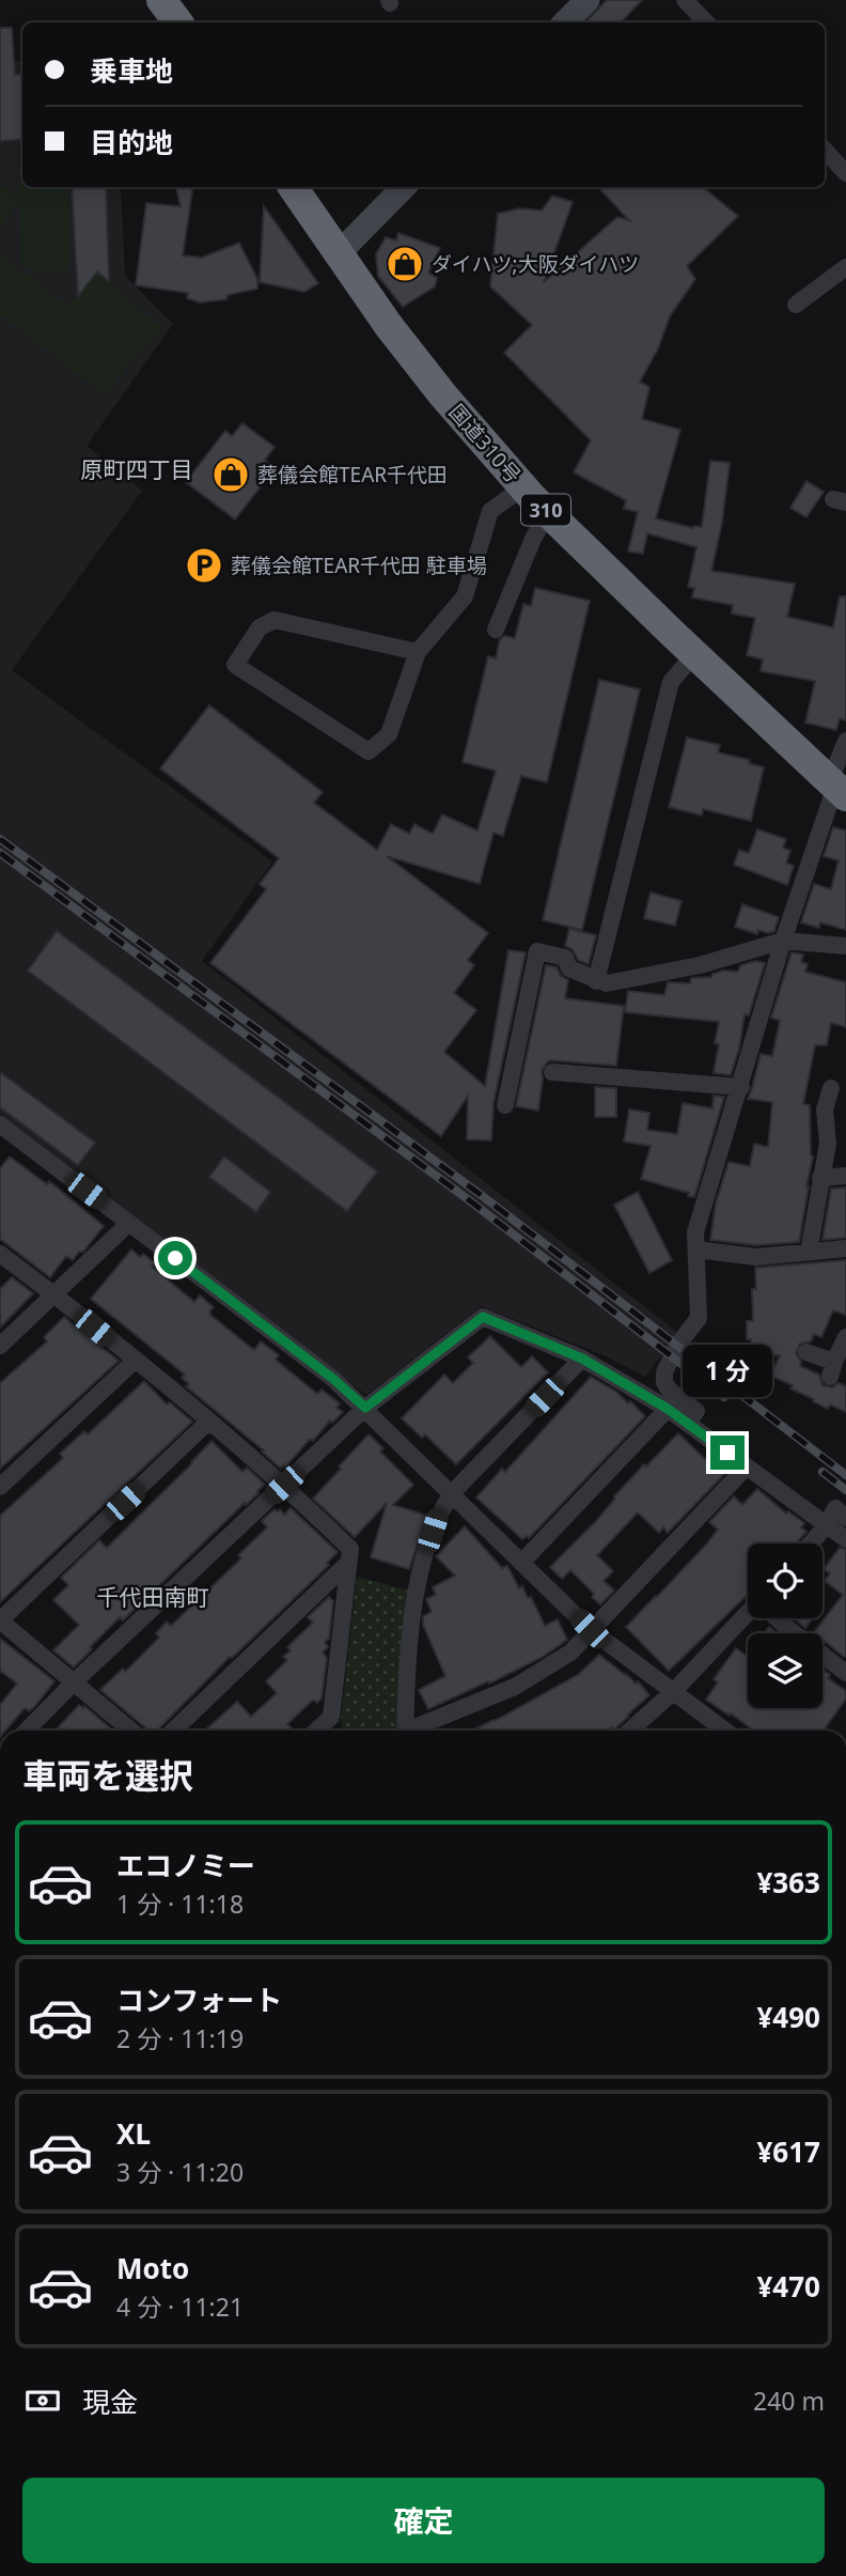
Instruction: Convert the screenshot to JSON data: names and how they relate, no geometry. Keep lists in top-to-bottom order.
{
  "streets": {
    "highway": ["国道310号", "310"]
  },
  "districts": ["原町四丁目", "千代田南町"],
  "places": {
    "shop": ["ダイハツ;大阪ダイハツ", "葬儀会館TEAR千代田"],
    "parking": ["葬儀会館TEAR千代田 駐車場"]
  },
  "page": {
    "banner": ["乗車地", "目的地"],
    "bubble": "1 分",
    "heading": "車両を選択",
    "list": [
      {
        "name": "エコノミー",
        "note": "1 分 · 11:18",
        "value": "¥363"
      },
      {
        "name": "コンフォート",
        "note": "2 分 · 11:19",
        "value": "¥490"
      },
      {
        "name": "XL",
        "note": "3 分 · 11:20",
        "value": "¥617"
      },
      {
        "name": "Moto",
        "note": "4 分 · 11:21",
        "value": "¥470"
      }
    ],
    "pay": ["現金", "240 m"],
    "buttons": "確定"
  }
}
